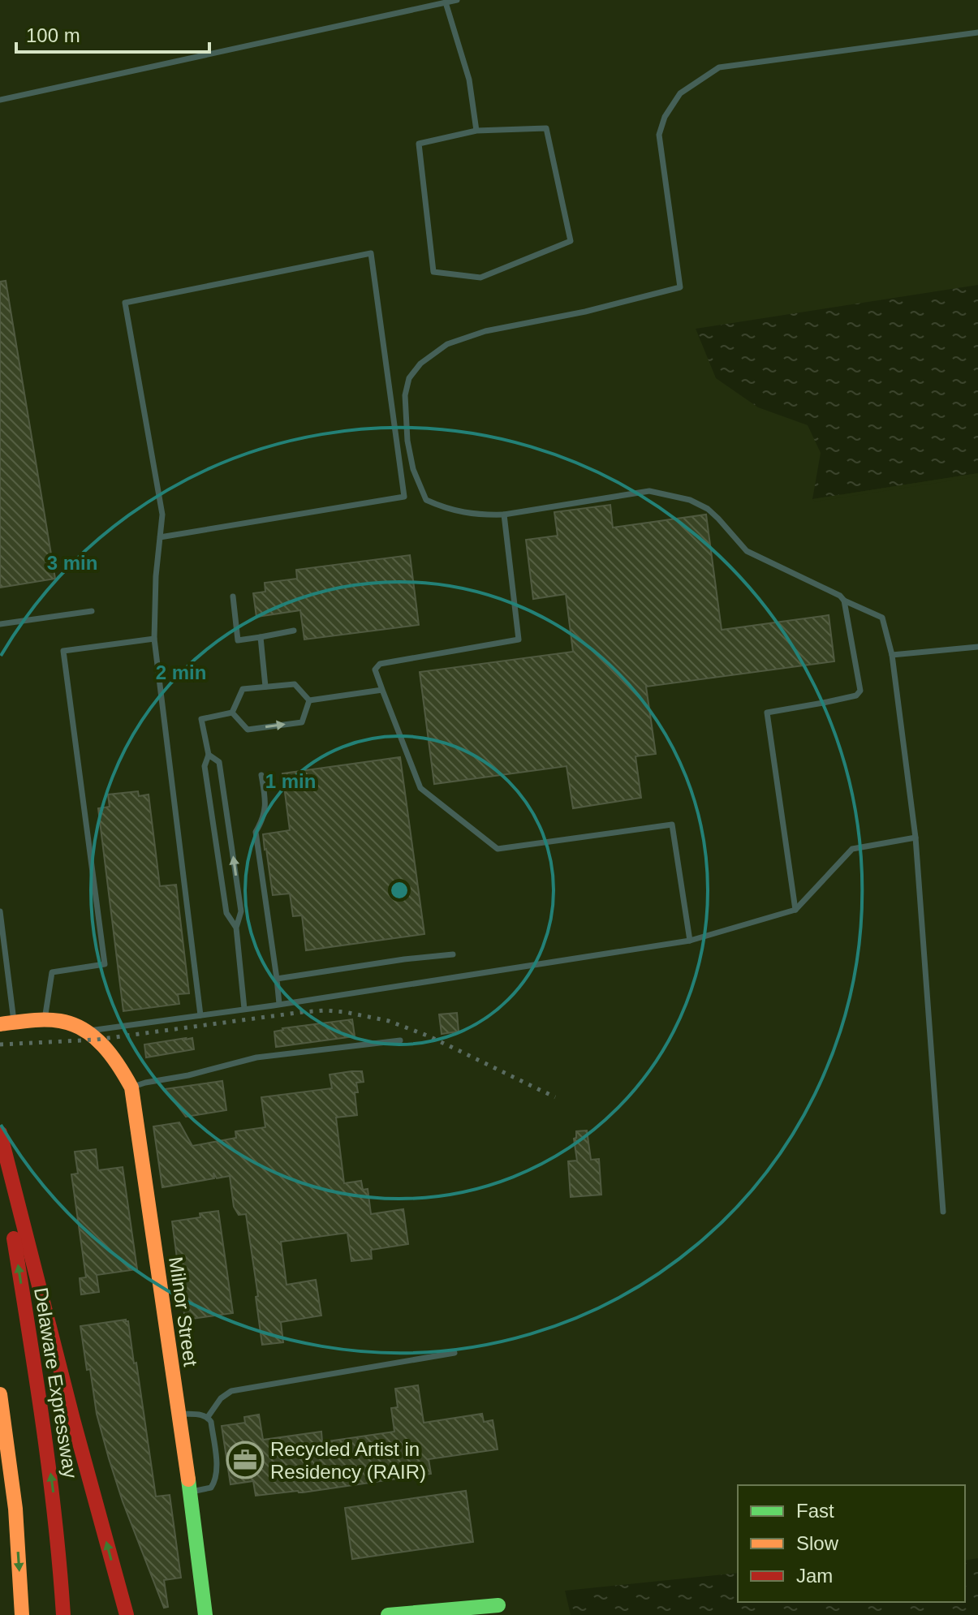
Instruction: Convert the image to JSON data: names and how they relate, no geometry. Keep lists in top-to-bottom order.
{
  "streets": {
    "main road": ["Milnor Street", "Delaware Expressway"]
  },
  "places": {
    "office": ["Recycled Artist in Residency (RAIR)"]
  },
  "legend": ["Fast", "Slow", "Jam"],
  "scale_bar": "100 m",
  "rings": ["3 min", "2 min", "1 min"]
}
